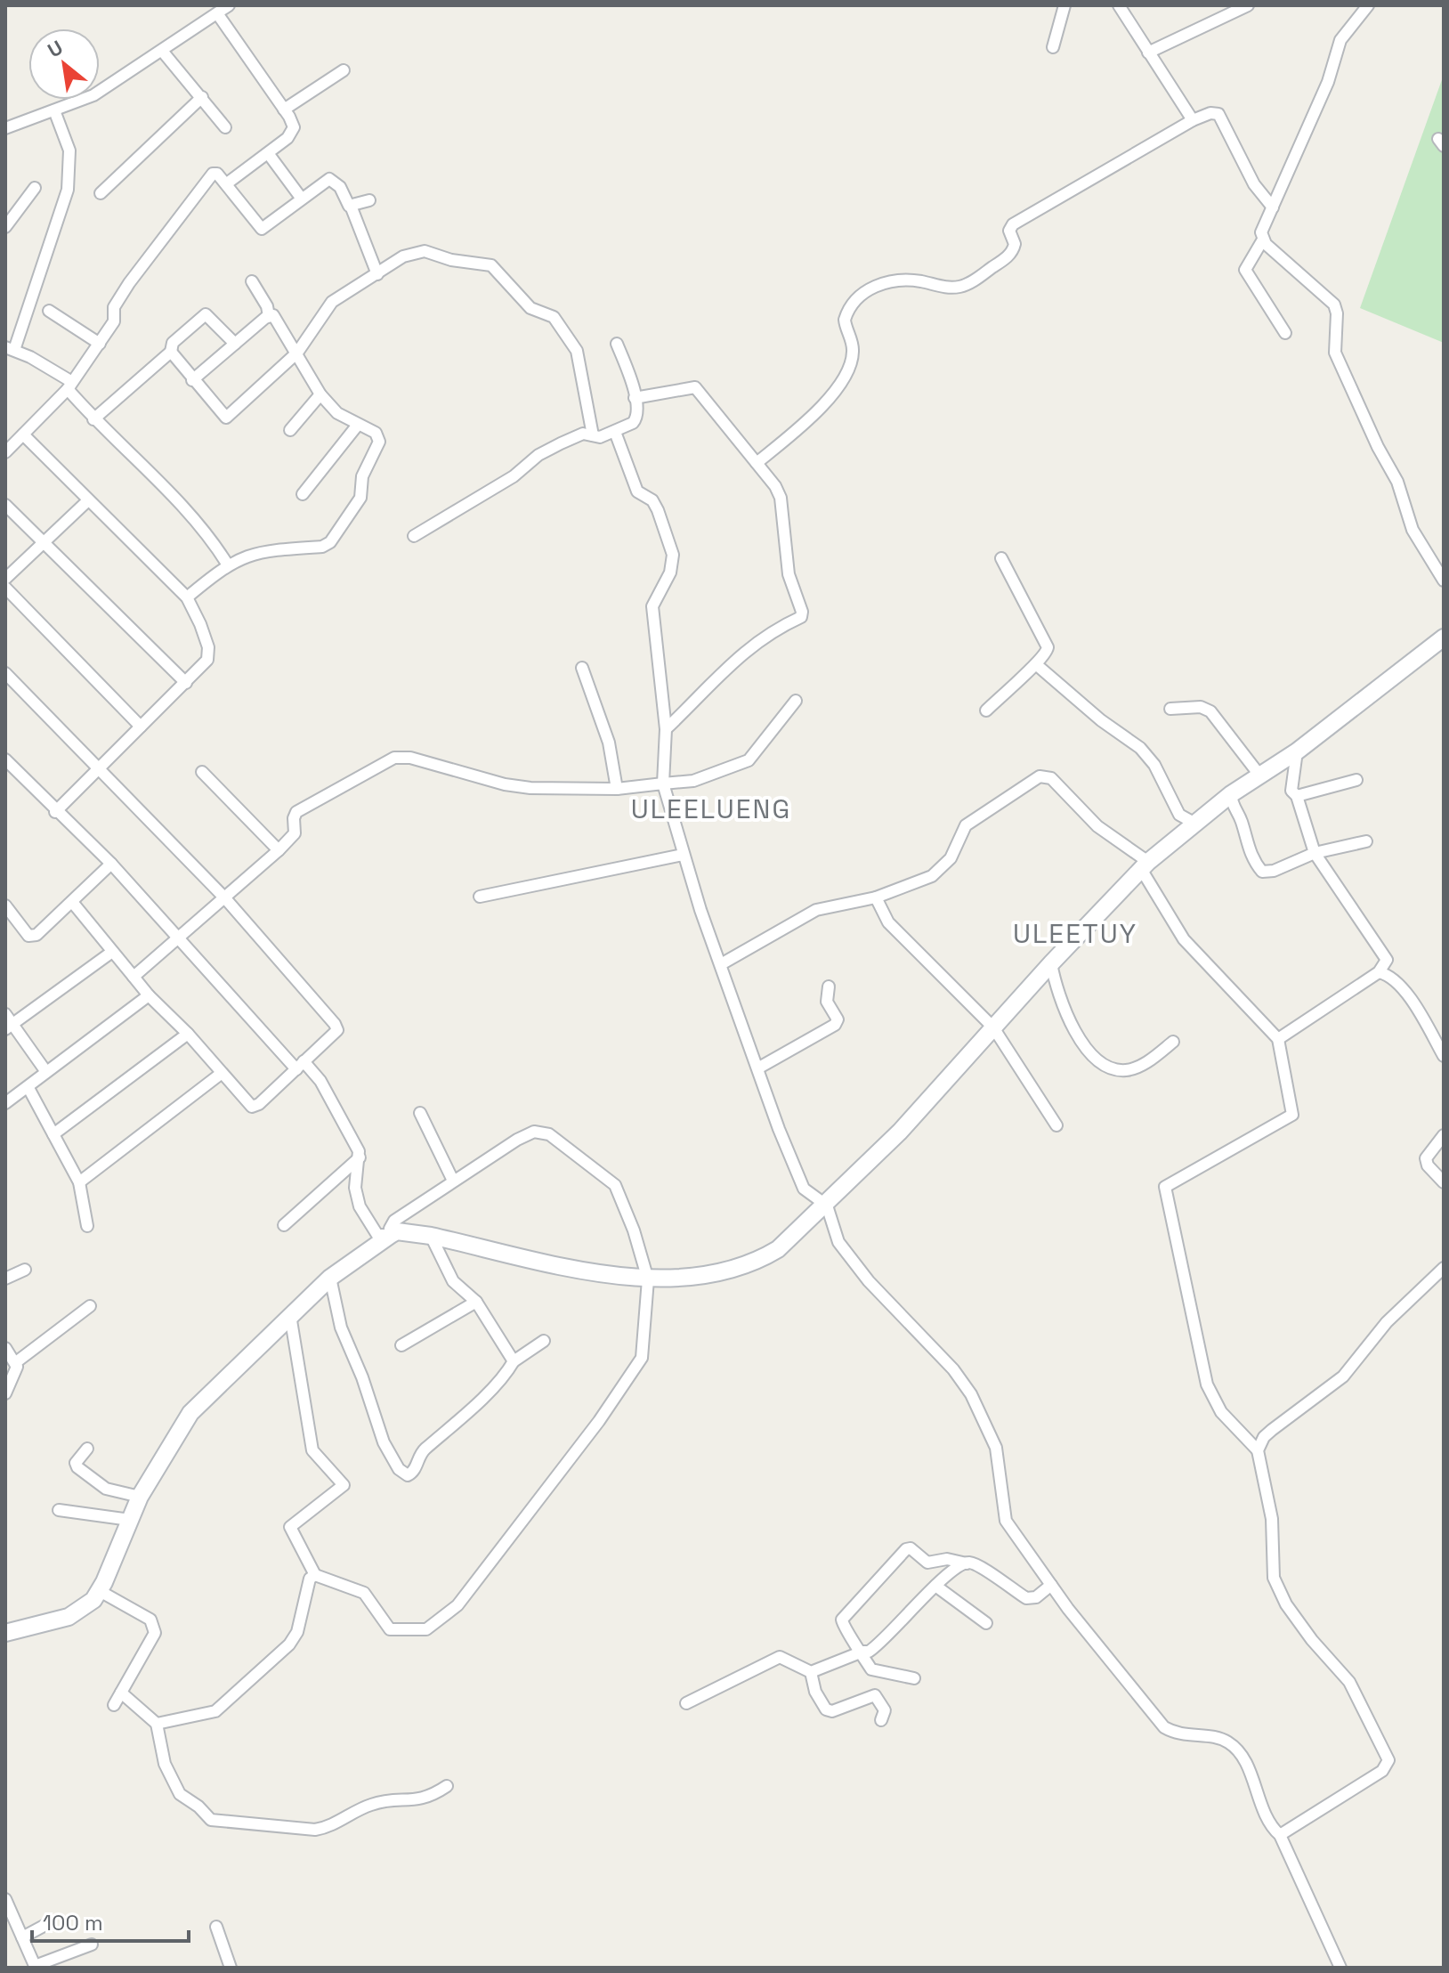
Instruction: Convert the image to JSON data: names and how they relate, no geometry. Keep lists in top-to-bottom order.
{
  "districts": ["ULEELUENG", "ULEETUY"],
  "scale_bar": "100 m",
  "north": "top left"
}
